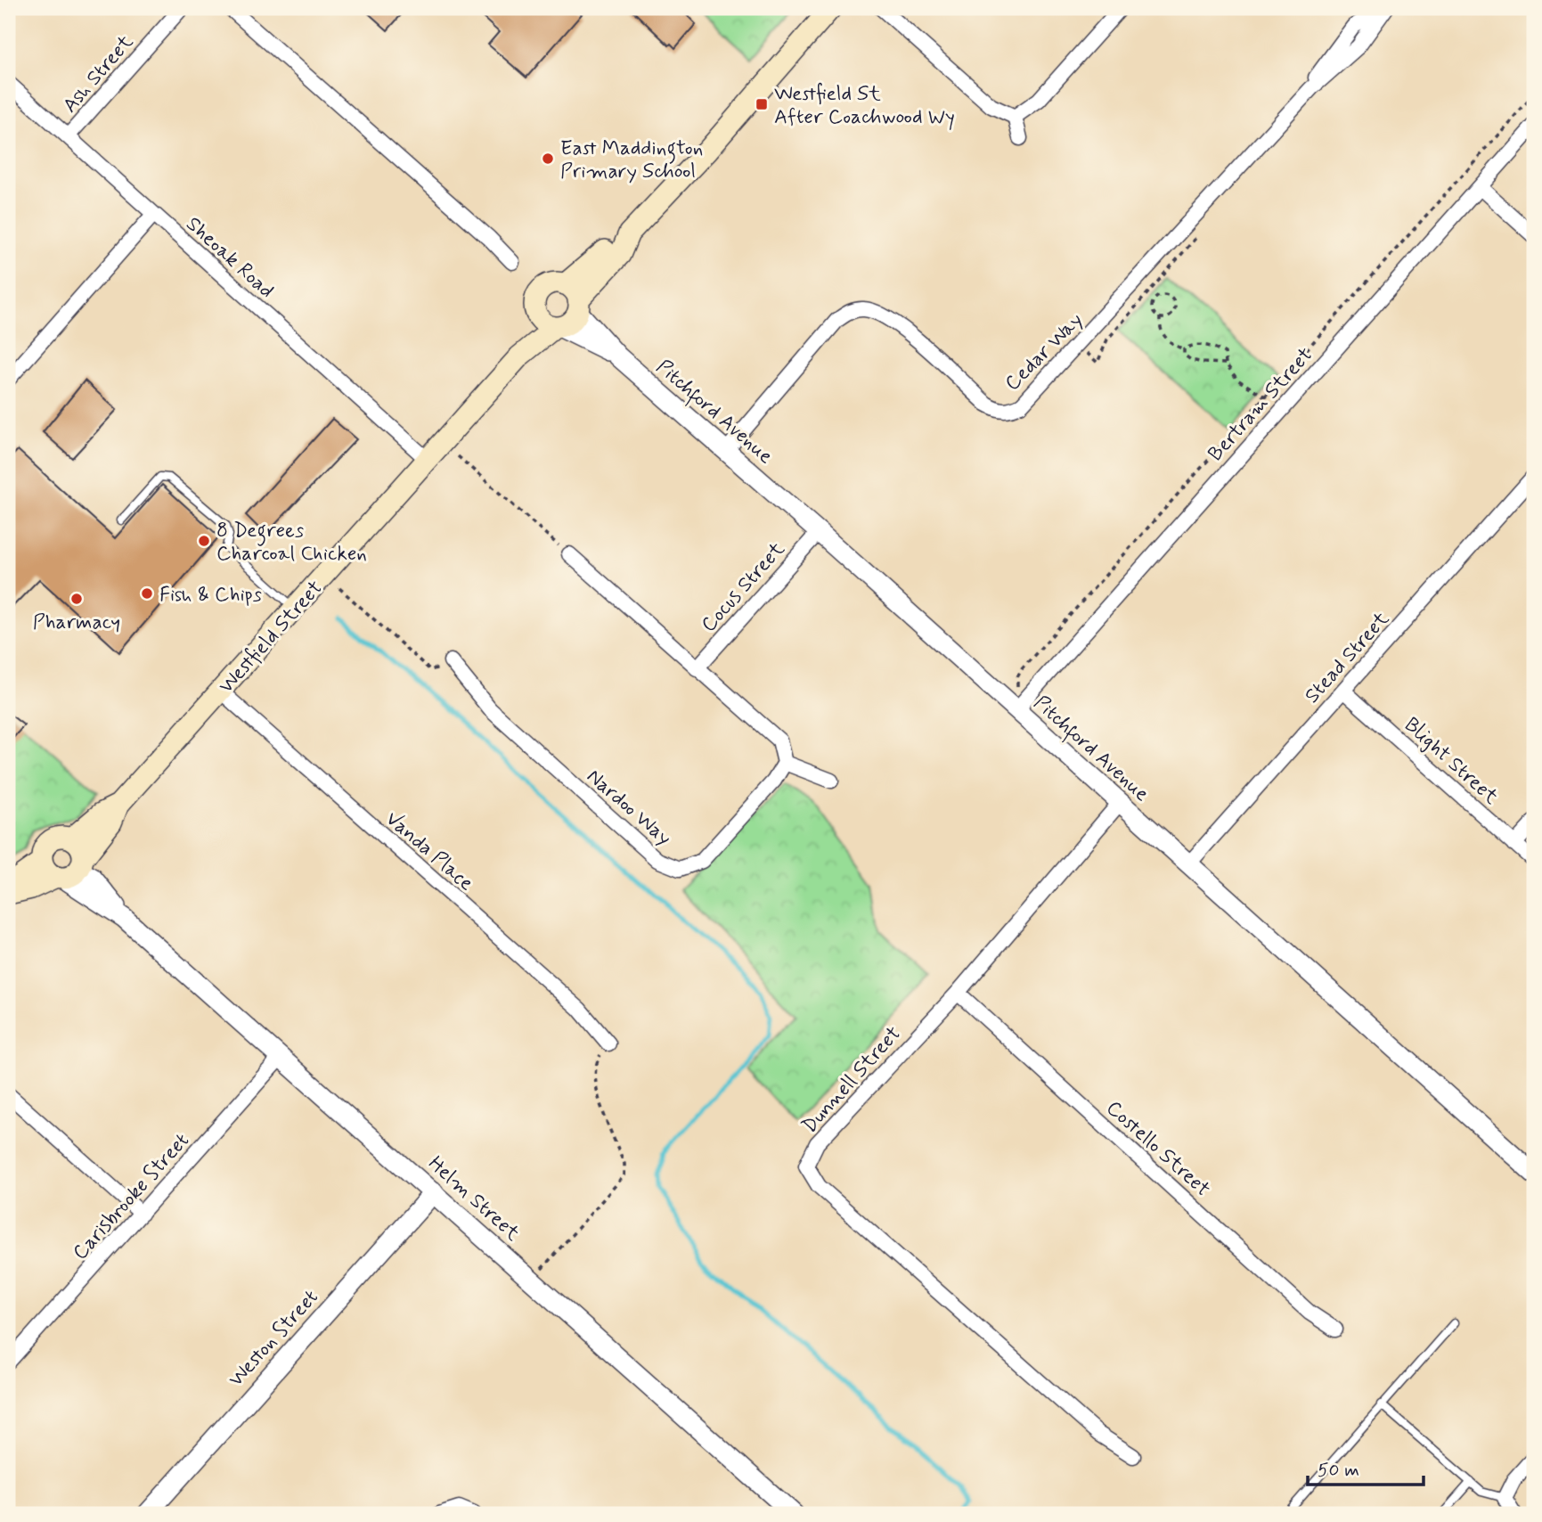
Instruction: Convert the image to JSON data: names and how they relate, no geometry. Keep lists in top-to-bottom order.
{
  "streets": {
    "main road": ["Westfield Street"],
    "street": [
      "Ash Street",
      "Sheoak Road",
      "Cedar Way",
      "Bertram Street",
      "Pitchford Avenue",
      "Cocus Street",
      "Stead Street",
      "Blight Street",
      "Nardoo Way",
      "Vanda Place",
      "Dunnell Street",
      "Costello Street",
      "Carisbrooke Street",
      "Helm Street",
      "Weston Street"
    ]
  },
  "crossings": [
    ["Ash Street", "Sheoak Road"],
    ["Sheoak Road", "Westfield Street"],
    ["Cedar Way", "Pitchford Avenue"],
    ["Bertram Street", "Pitchford Avenue"],
    ["Pitchford Avenue", "Cocus Street"],
    ["Pitchford Avenue", "Westfield Street"],
    ["Pitchford Avenue", "Stead Street"],
    ["Pitchford Avenue", "Dunnell Street"],
    ["Westfield Street", "Vanda Place"],
    ["Westfield Street", "Helm Street"],
    ["Stead Street", "Blight Street"],
    ["Dunnell Street", "Costello Street"],
    ["Carisbrooke Street", "Helm Street"],
    ["Helm Street", "Weston Street"]
  ],
  "places": {
    "transit": ["Westfield St After Coachwood Wy"],
    "other": [
      "East Maddington Primary School",
      "8 Degrees Charcoal Chicken",
      "Fish & Chips",
      "Pharmacy"
    ]
  },
  "scale_bar": "50 m"
}
